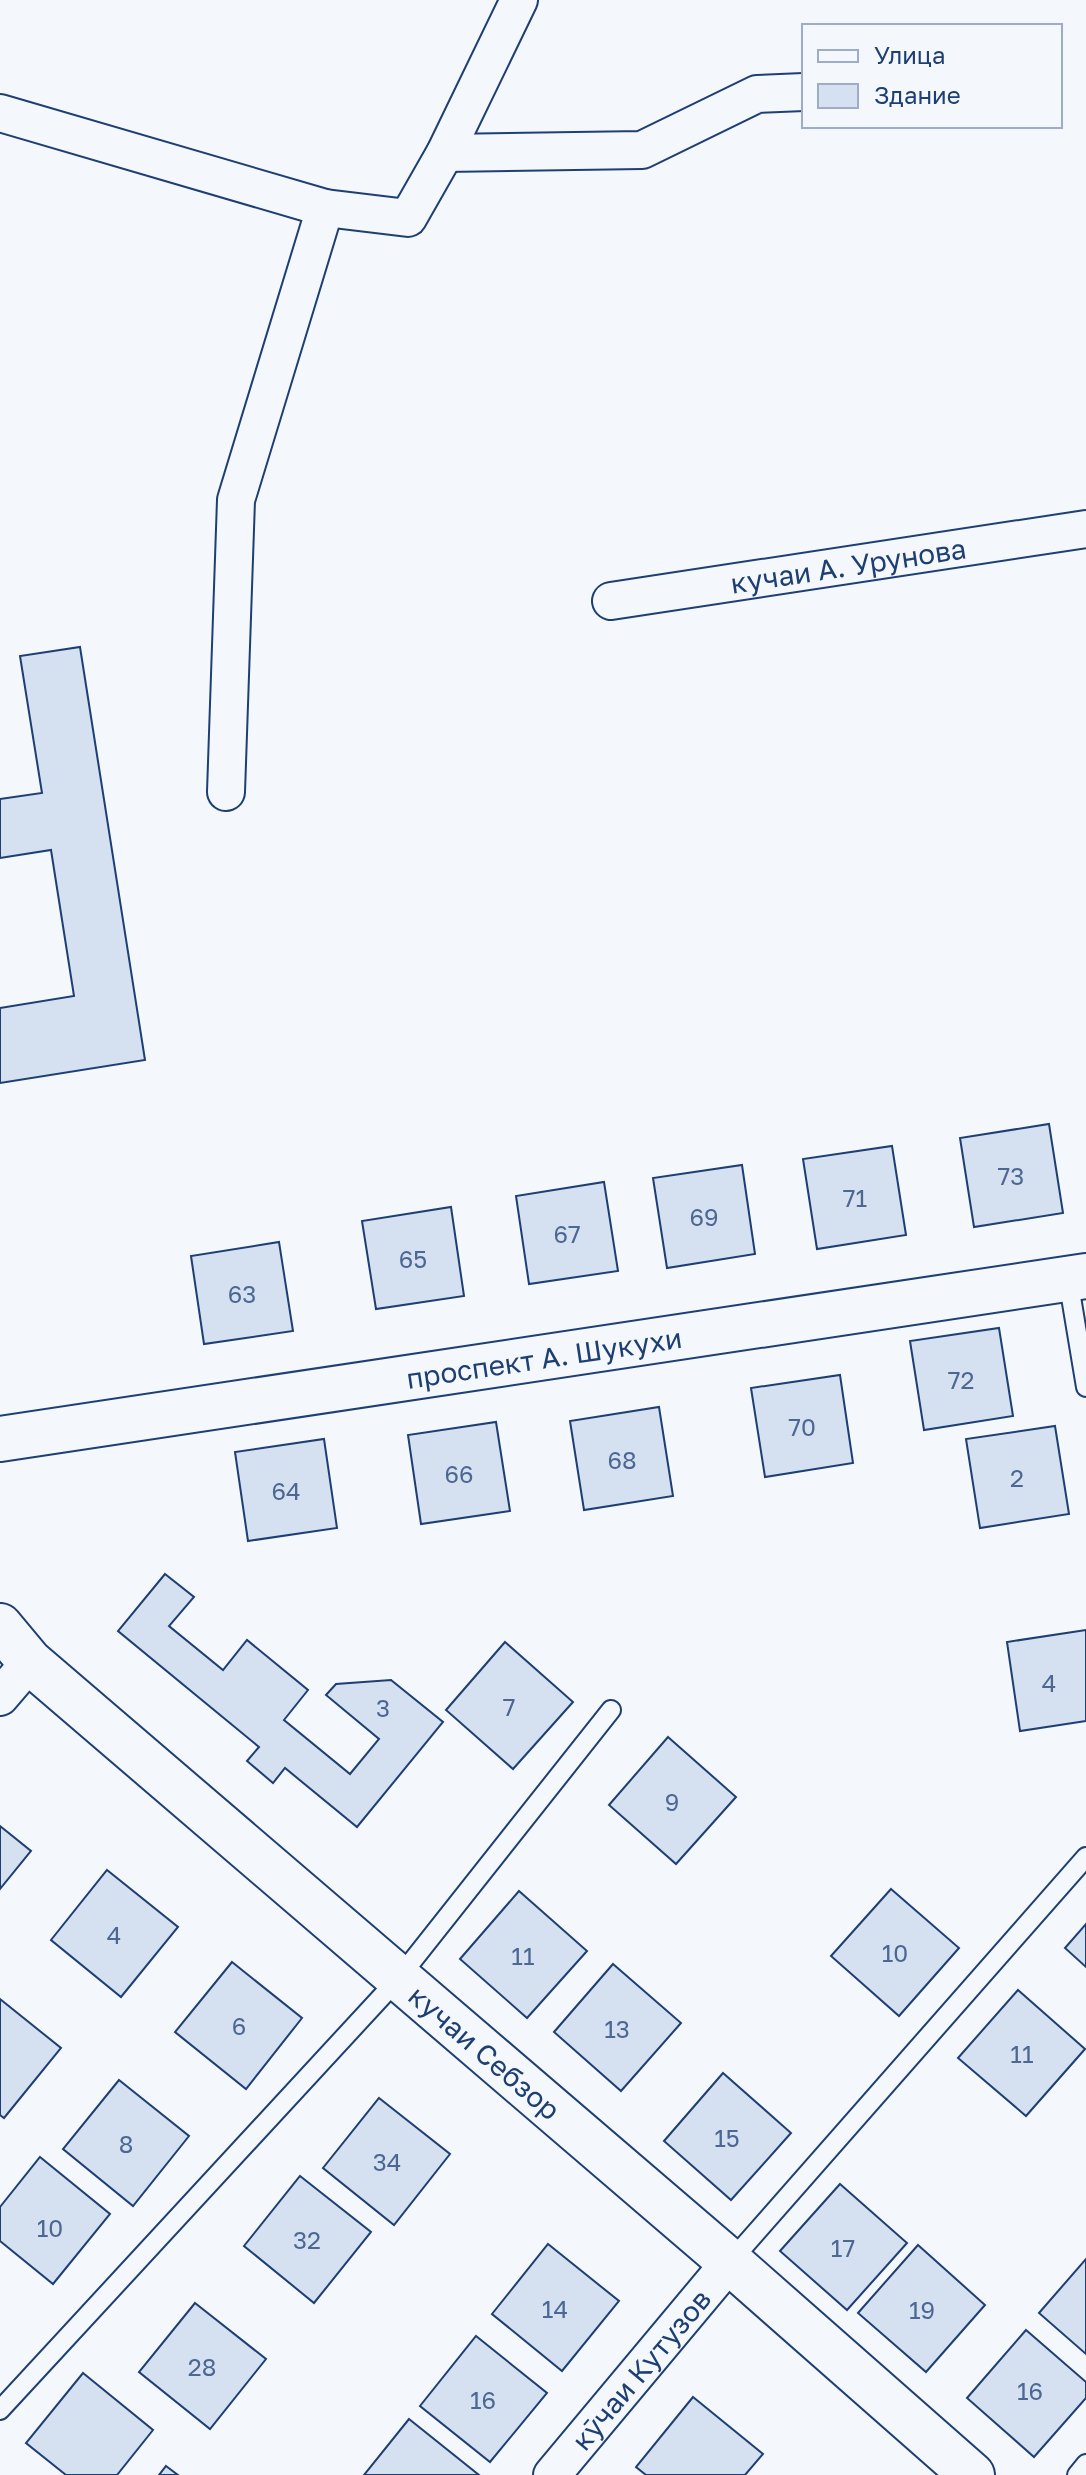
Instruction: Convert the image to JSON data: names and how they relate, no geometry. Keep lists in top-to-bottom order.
{
  "streets": {
    "main road": ["проспект А. Шукухи", "кучаи Себзор"],
    "street": ["кучаи А. Урунова", "кӯчаи Кутузов"]
  },
  "crossings": [
    ["кучаи Себзор", "кӯчаи Кутузов"]
  ],
  "house_numbers": [
    "73",
    "71",
    "69",
    "67",
    "65",
    "63",
    "72",
    "70",
    "68",
    "66",
    "2",
    "64",
    "4",
    "7",
    "3",
    "9",
    "4",
    "10",
    "11",
    "6",
    "13",
    "11",
    "15",
    "8",
    "34",
    "10",
    "32",
    "17",
    "14",
    "19",
    "28",
    "16",
    "16"
  ],
  "legend": ["Улица", "Здание"]
}
